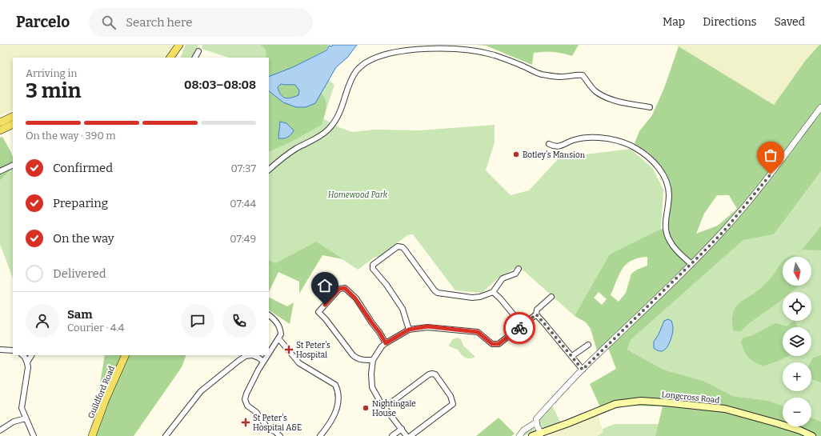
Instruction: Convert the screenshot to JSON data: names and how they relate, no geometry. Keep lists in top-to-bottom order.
{
  "streets": {
    "main road": ["Guildford Road", "Longcross Road"]
  },
  "parks": ["Homewood Park"],
  "places": {
    "other": ["Botley's Mansion", "Nightingale House"],
    "health": ["St Peter's Hospital", "St Peter's Hospital A&E"]
  },
  "north": "bottom",
  "page": {
    "header": "Parcelo",
    "search": "Search here",
    "nav": ["Map", "Directions", "Saved"],
    "heading": ["3 min", "Arriving in", "08:03–08:08"],
    "panel": ["Sam", "Courier · 4.4"],
    "bar": "On the way · 390 m",
    "list": [
      ["Confirmed", "07:37"],
      ["Preparing", "07:44"],
      ["On the way", "07:49"],
      "Delivered"
    ],
    "map_buttons": ["+", "−"]
  }
}
